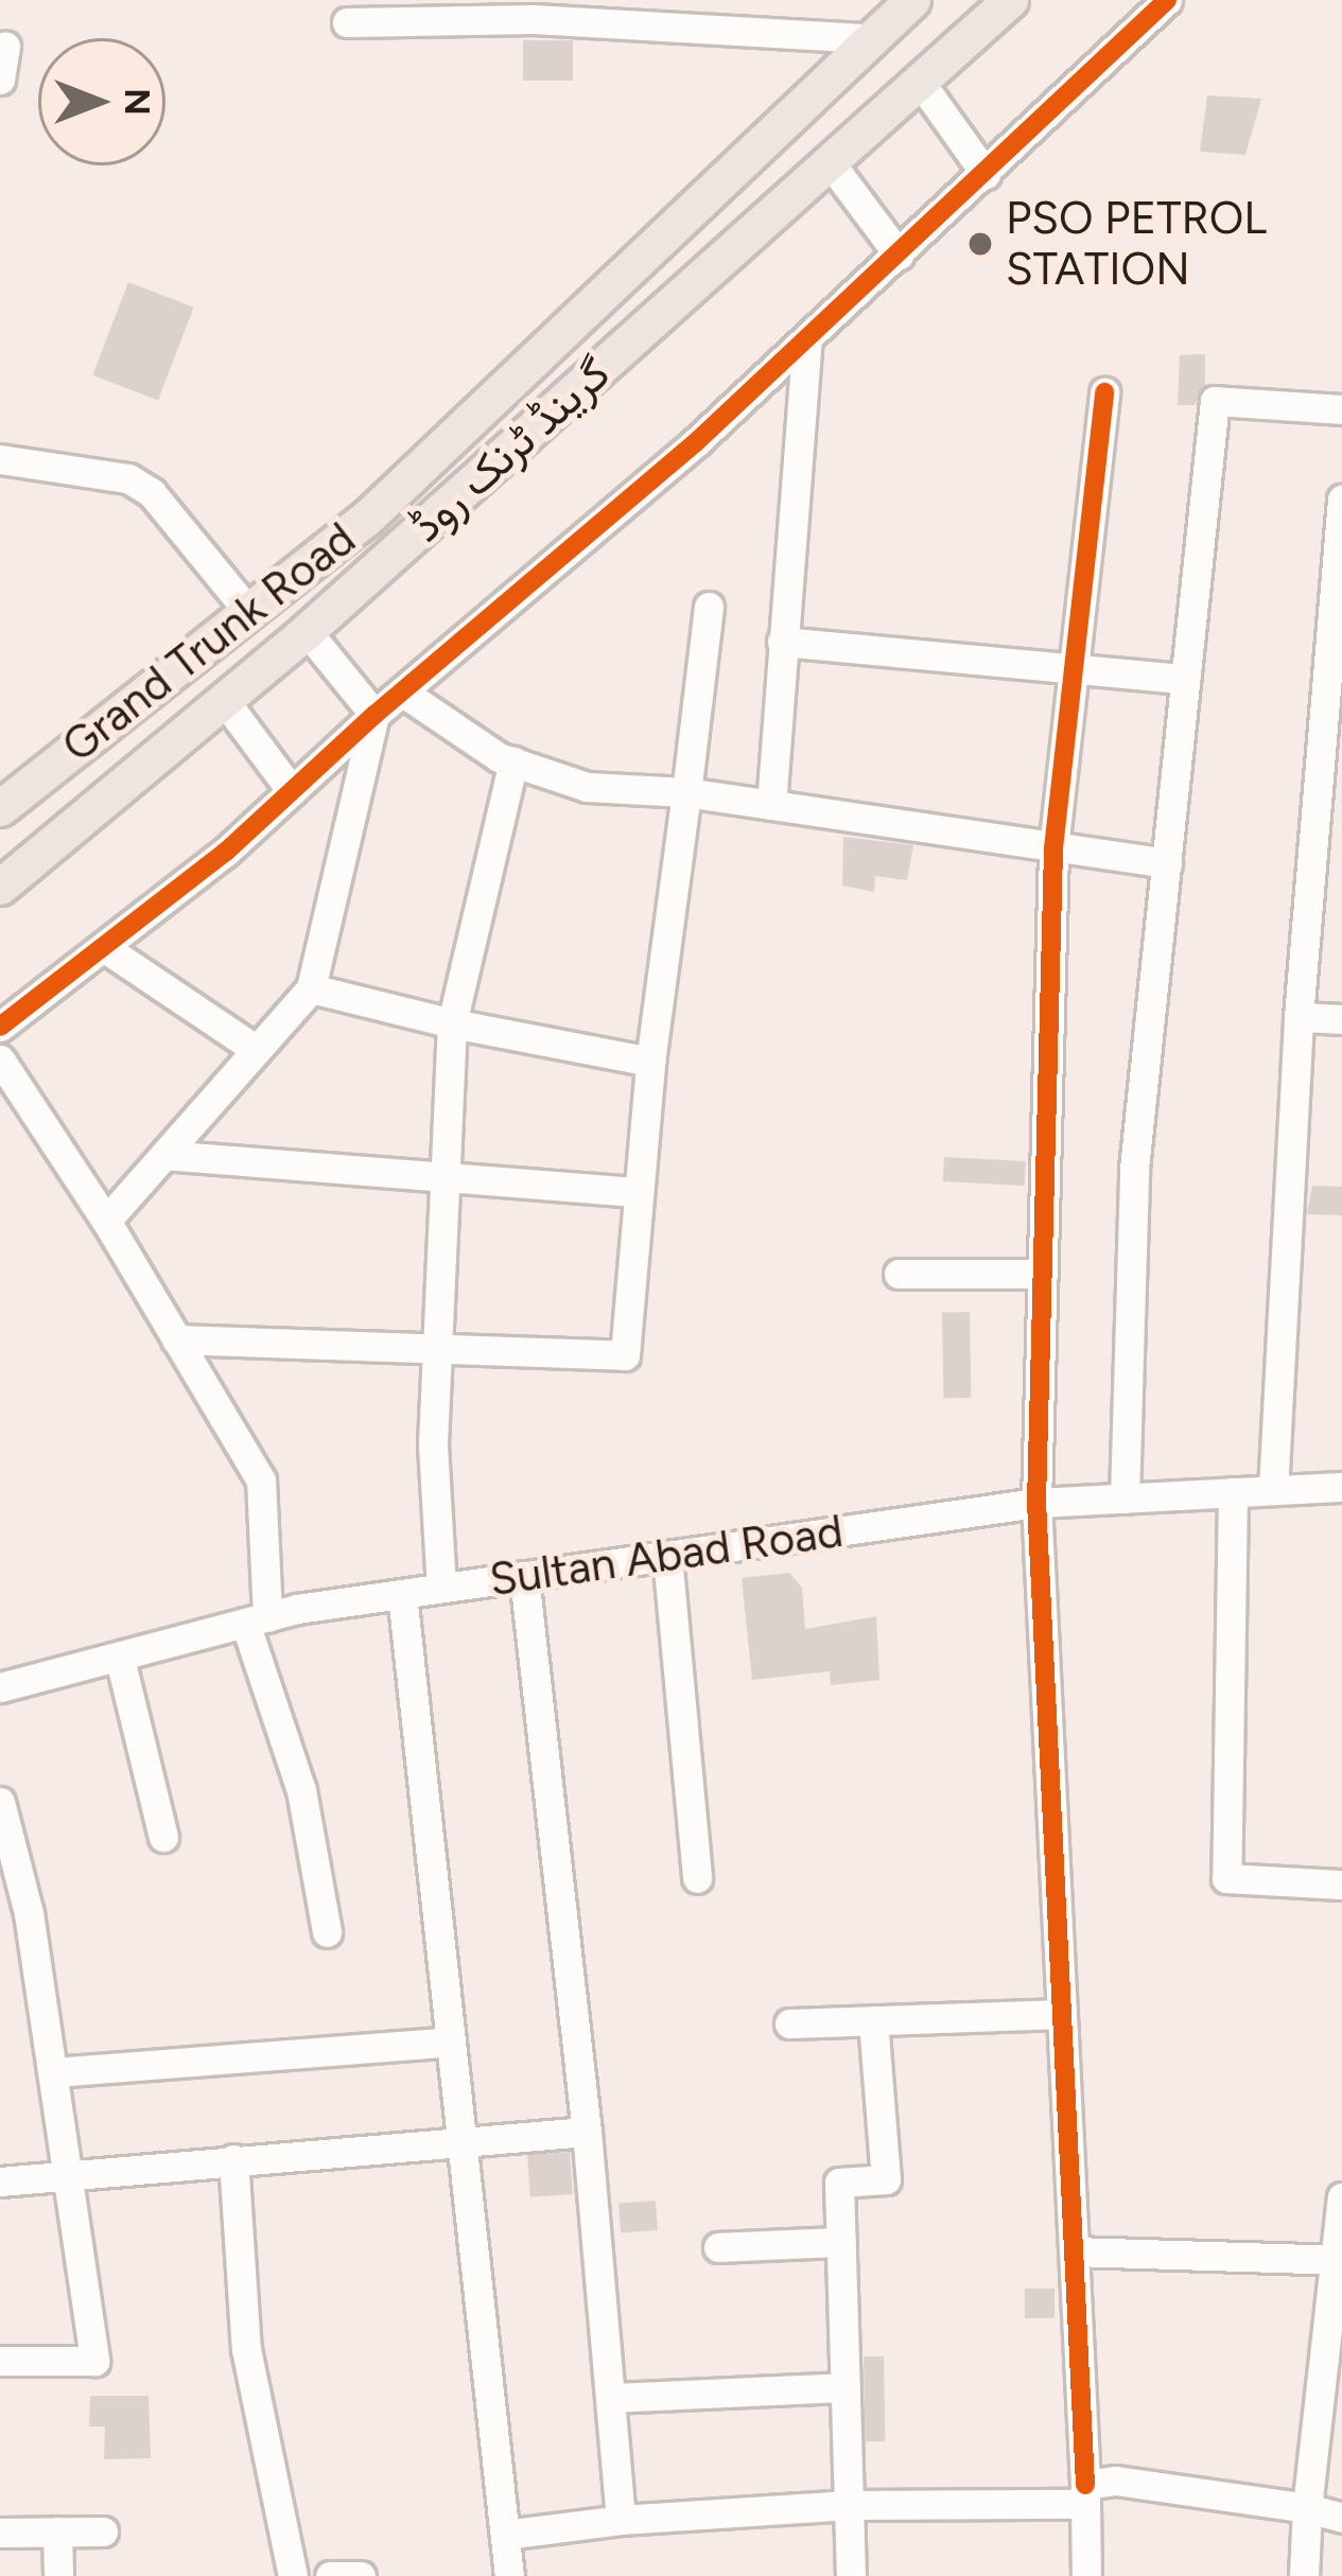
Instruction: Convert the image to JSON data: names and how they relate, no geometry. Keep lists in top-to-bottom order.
{
  "streets": {
    "main road": ["گرینڈ ٹرنک روڈ", "Grand Trunk Road"],
    "street": ["Sultan Abad Road"]
  },
  "places": ["PSO PETROL STATION"],
  "north": "right"
}
